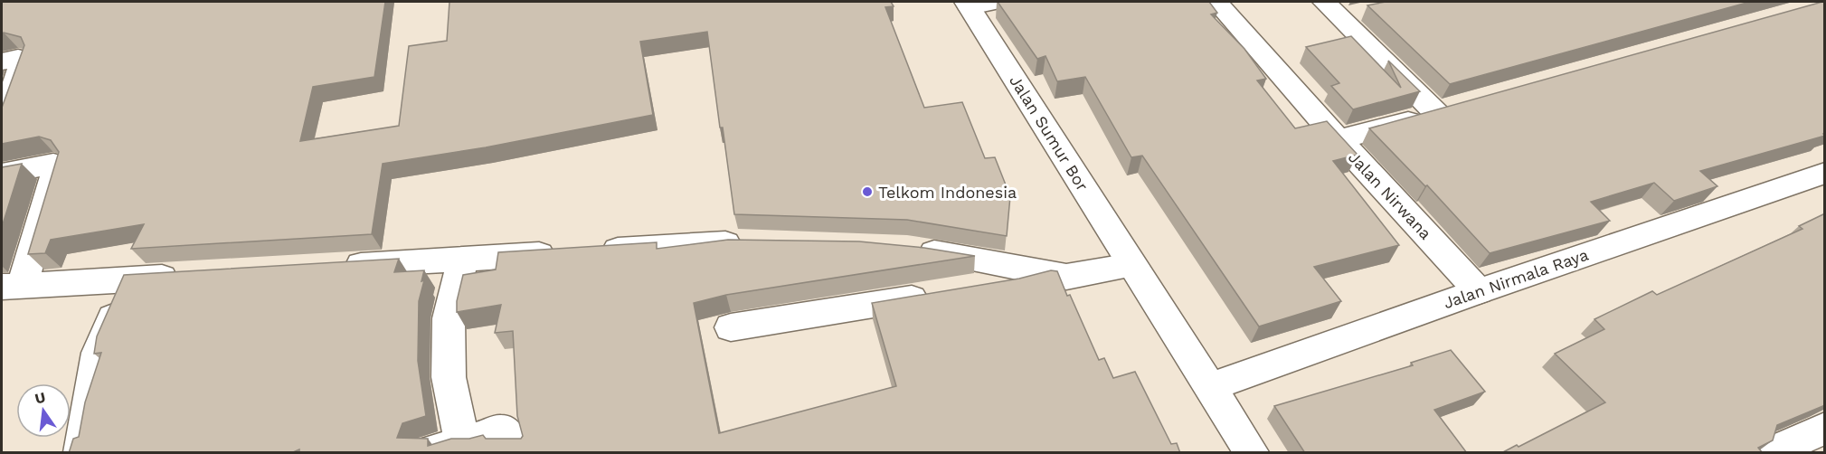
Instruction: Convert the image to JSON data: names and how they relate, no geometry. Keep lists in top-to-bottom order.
{
  "streets": {
    "street": ["Jalan Sumur Bor", "Jalan Nirwana", "Jalan Nirmala Raya"]
  },
  "crossings": [
    ["Jalan Sumur Bor", "Jalan Nirmala Raya"],
    ["Jalan Nirwana", "Jalan Nirmala Raya"]
  ],
  "places": ["Telkom Indonesia"],
  "north": "top"
}
